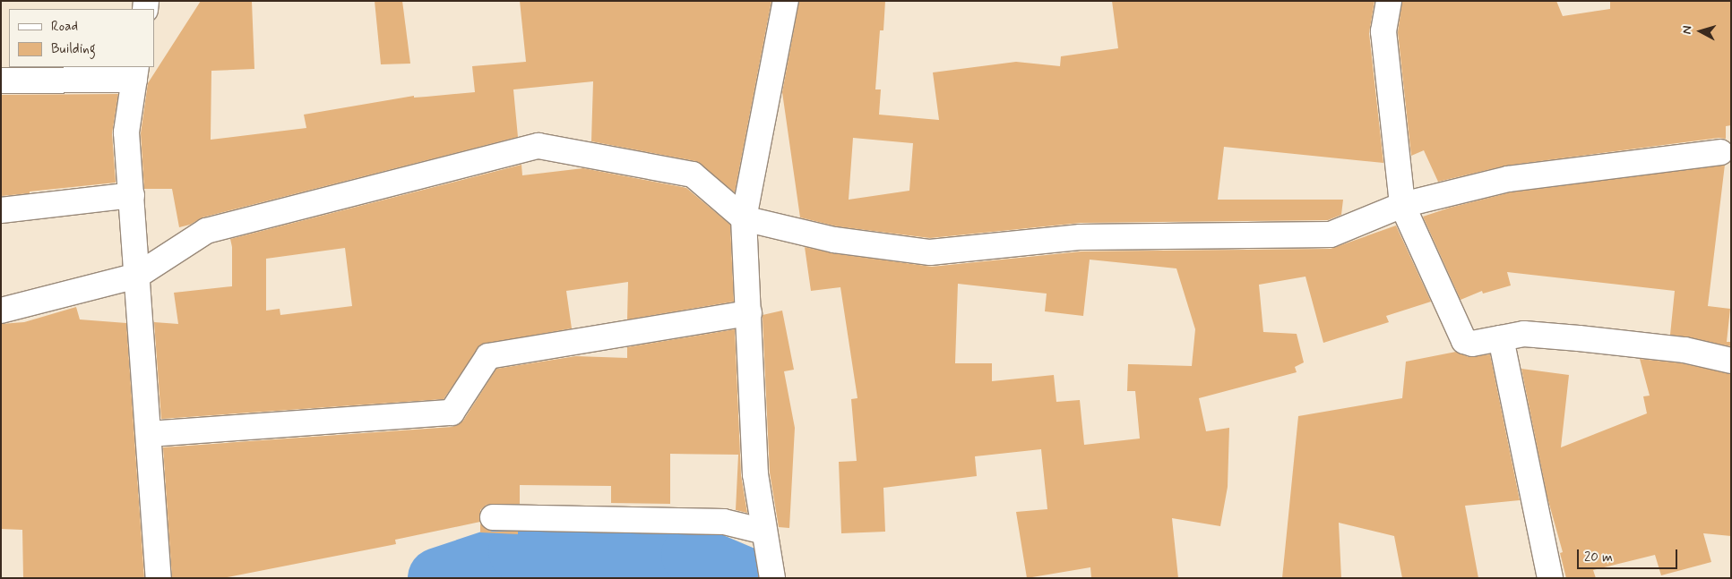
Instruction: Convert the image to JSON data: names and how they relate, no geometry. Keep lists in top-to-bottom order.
{
  "legend": ["Road", "Building"],
  "scale_bar": "20 m",
  "north": "left"
}
